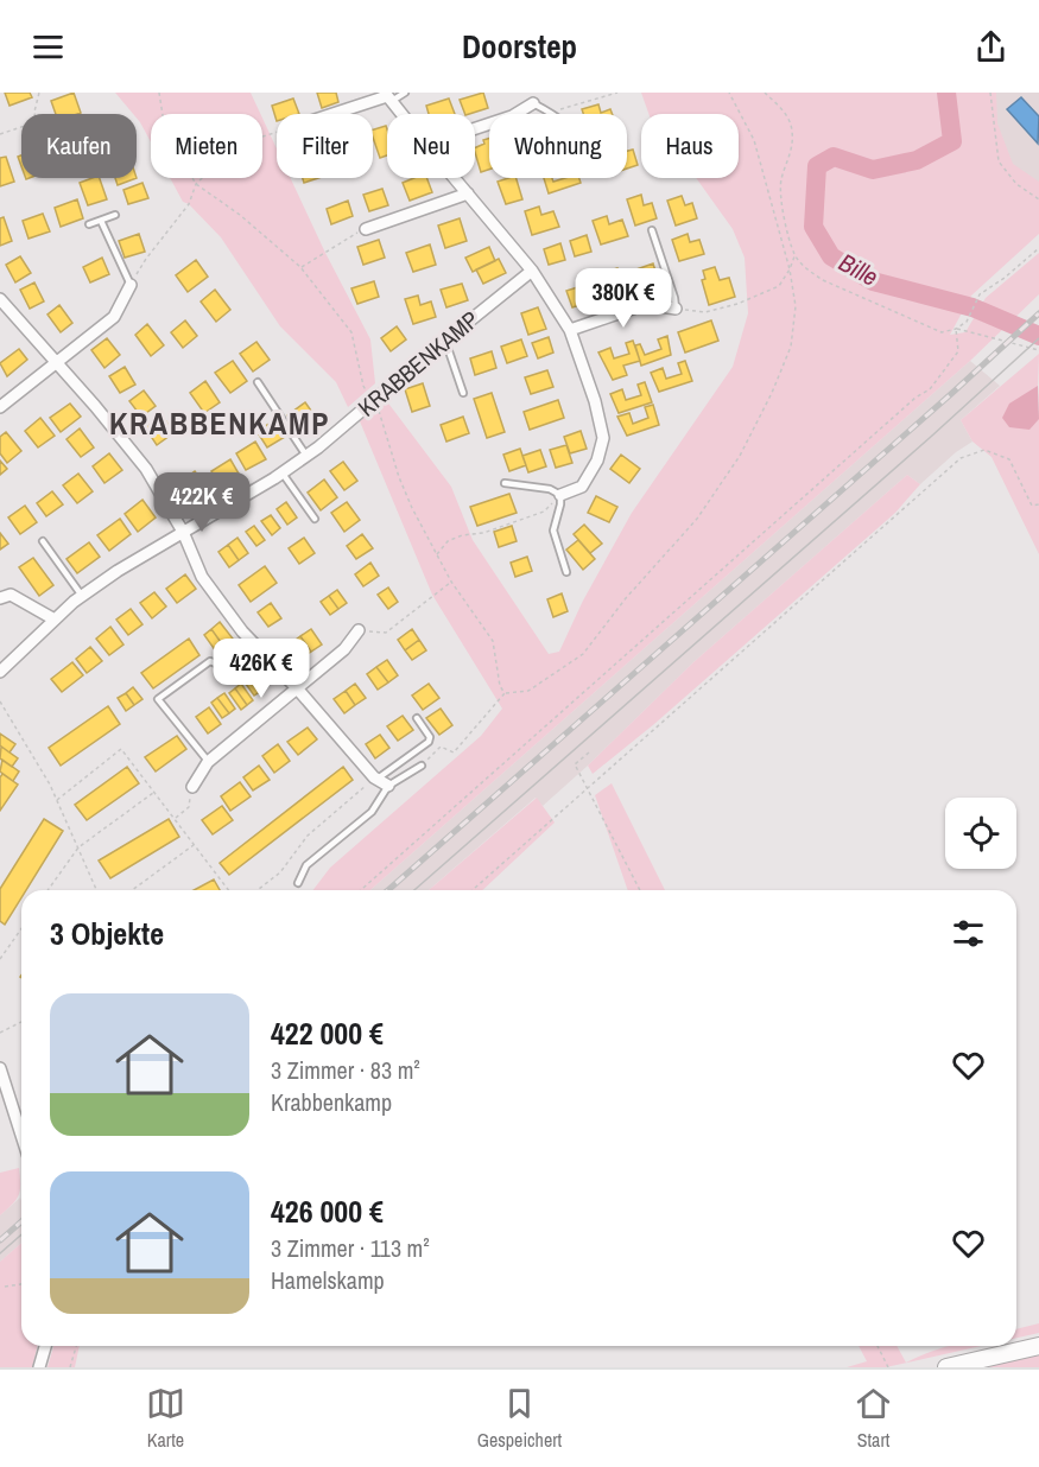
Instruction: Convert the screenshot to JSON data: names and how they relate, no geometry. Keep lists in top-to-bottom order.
{
  "streets": {
    "street": ["KRABBENKAMP"]
  },
  "districts": ["KRABBENKAMP"],
  "water": ["Bille"],
  "page": {
    "header": "Doorstep",
    "chip": [
      "Kaufen",
      "Mieten",
      "Filter",
      "Neu",
      "Wohnung",
      "Haus"
    ],
    "price": ["380K €", "422K €", "426K €"],
    "heading": "3 Objekte",
    "list": [
      {
        "name": "422 000 €",
        "note": "3 Zimmer · 83 m² · Krabbenkamp"
      },
      {
        "name": "426 000 €",
        "note": "3 Zimmer · 113 m² · Hamelskamp"
      }
    ],
    "tabs": ["Karte", "Gespeichert", "Start"]
  }
}
